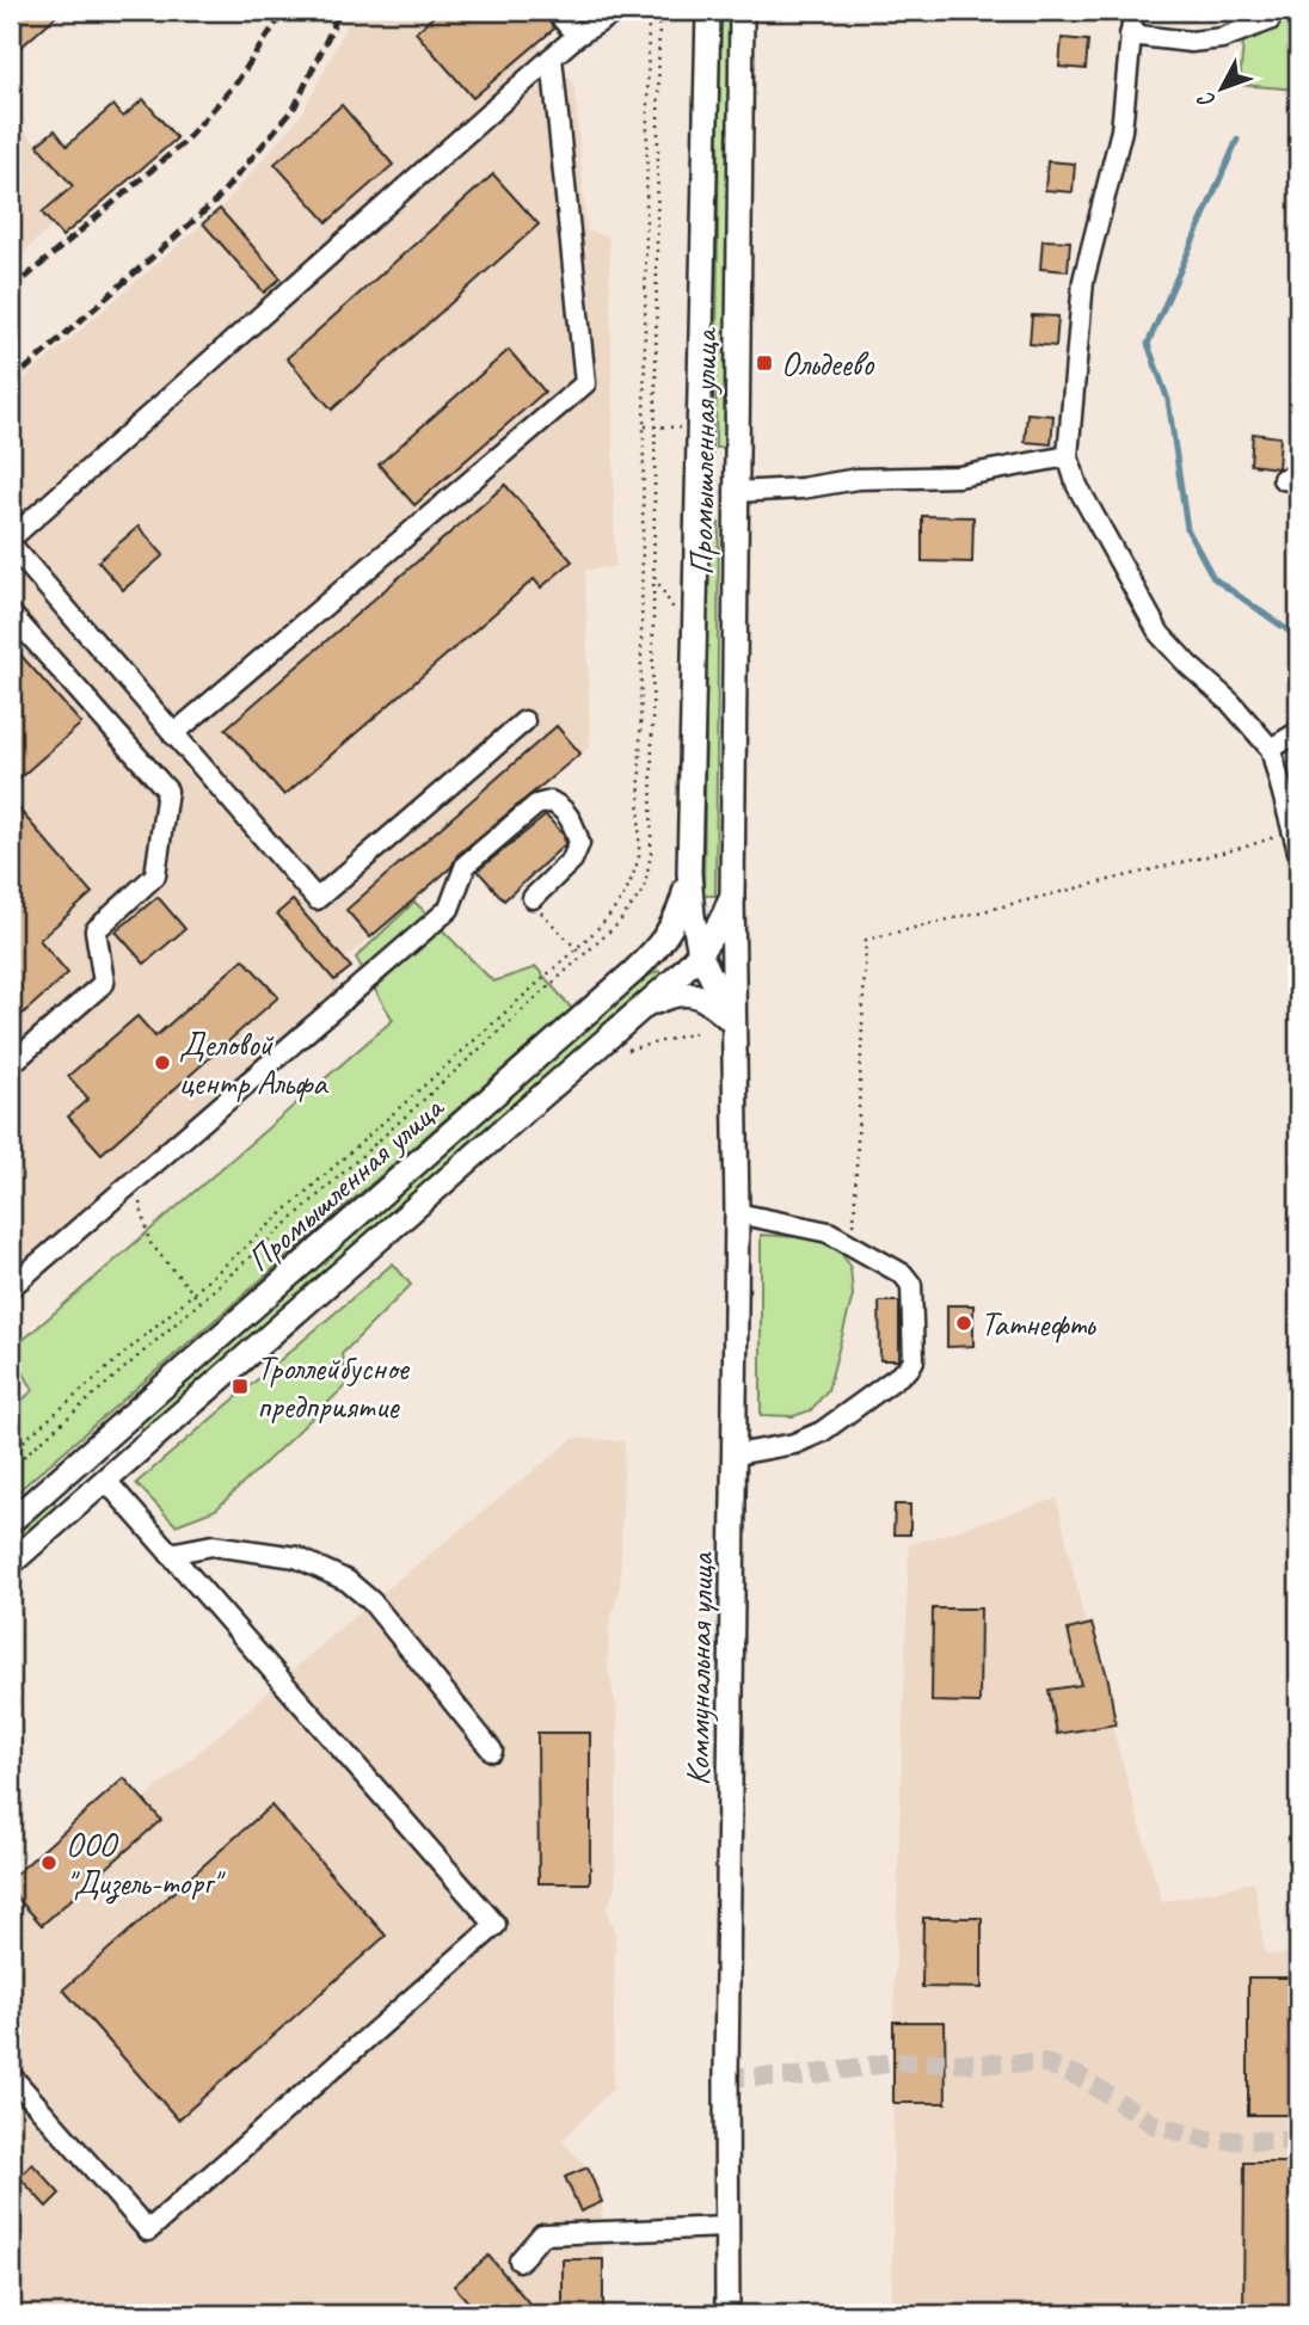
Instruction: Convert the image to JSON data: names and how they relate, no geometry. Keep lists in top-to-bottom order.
{
  "streets": {
    "main road": ["Промышленная улица", "Коммунальная улица"]
  },
  "crossings": [
    ["Промышленная улица", "Коммунальная улица"]
  ],
  "places": {
    "transit": ["Ольдеево", "Троллейбусное предприятие"],
    "other": ["Деловой центр Альфа", "Татнефть", "ООО \"Дизель-торг\""]
  },
  "north": "bottom left"
}
